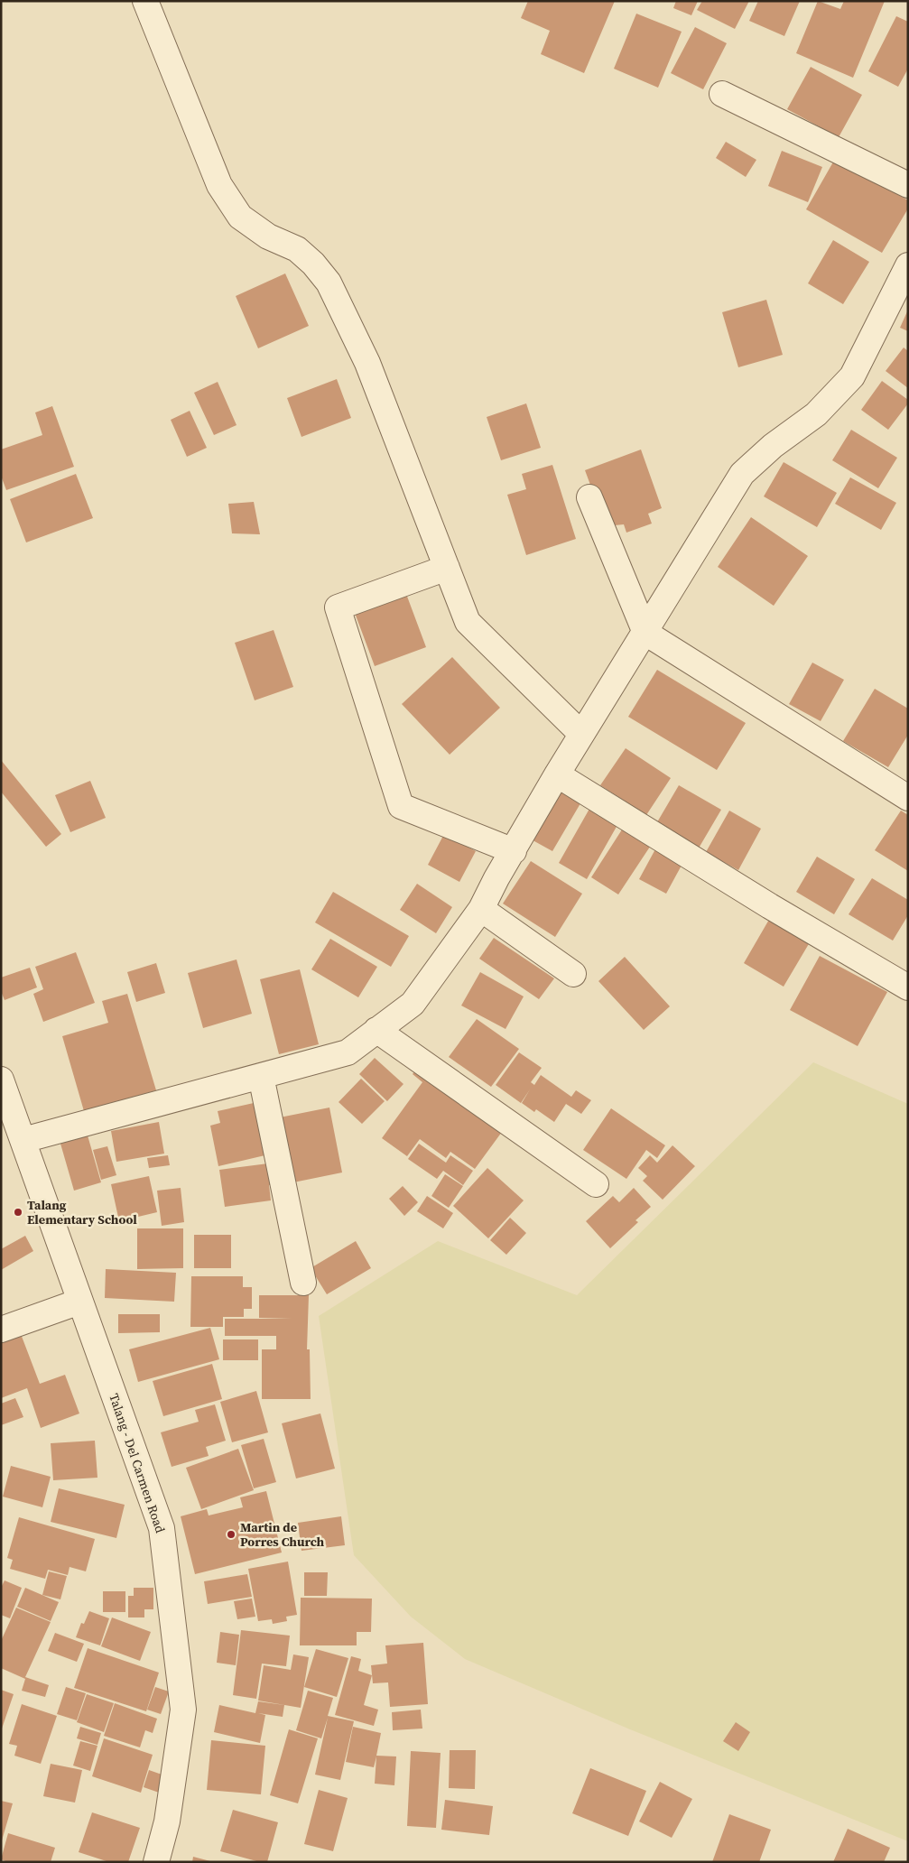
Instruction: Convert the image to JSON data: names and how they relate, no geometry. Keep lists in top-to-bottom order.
{
  "streets": {
    "street": ["Talang - Del Carmen Road"]
  },
  "places": ["Talang Elementary School", "Martin de Porres Church"]
}
